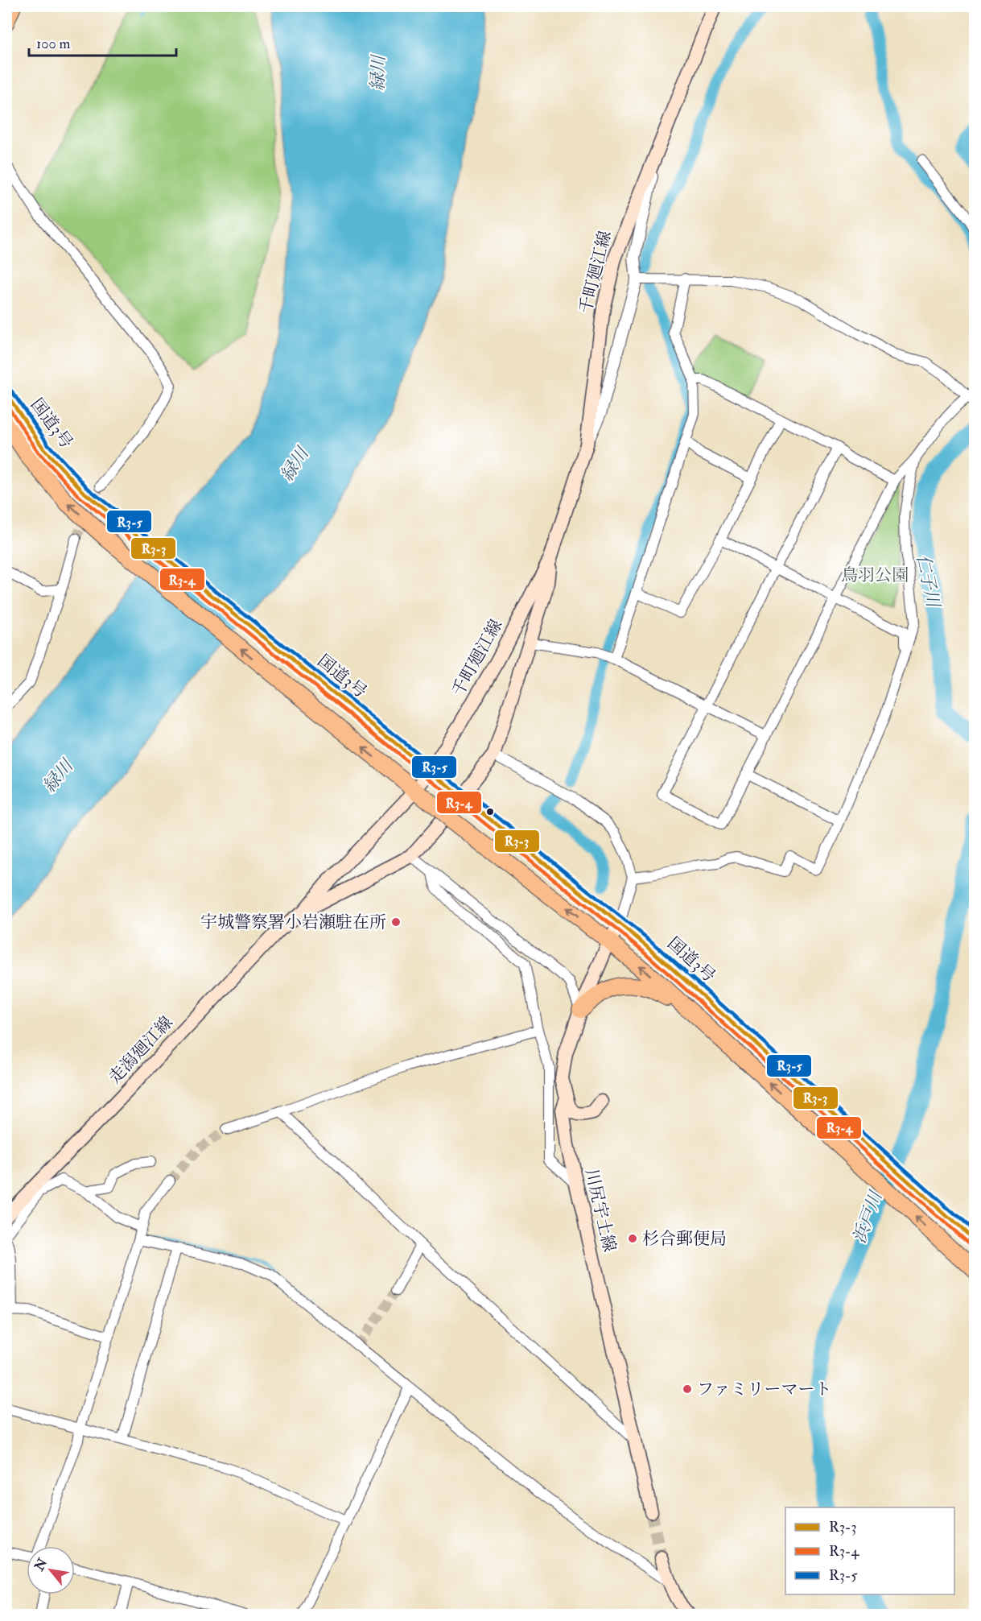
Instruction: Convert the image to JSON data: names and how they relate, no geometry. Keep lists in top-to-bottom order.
{
  "streets": {
    "highway": ["国道3号"],
    "main road": ["千町廻江線", "走潟廻江線", "川尻宇土線"]
  },
  "crossings": [
    ["千町廻江線", "国道3号"],
    ["千町廻江線", "走潟廻江線"],
    ["国道3号", "走潟廻江線"],
    ["国道3号", "川尻宇土線"]
  ],
  "water": ["緑川", "仁子川", "浜戸川"],
  "parks": ["鳥羽公園"],
  "places": ["宇城警察署小岩瀬駐在所", "杉合郵便局", "ファミリーマート"],
  "lines": ["transit line R3-5", "transit line R3-3", "transit line R3-4"],
  "legend": ["R3-3", "R3-4", "R3-5"],
  "scale_bar": "100 m",
  "north": "top left"
}
